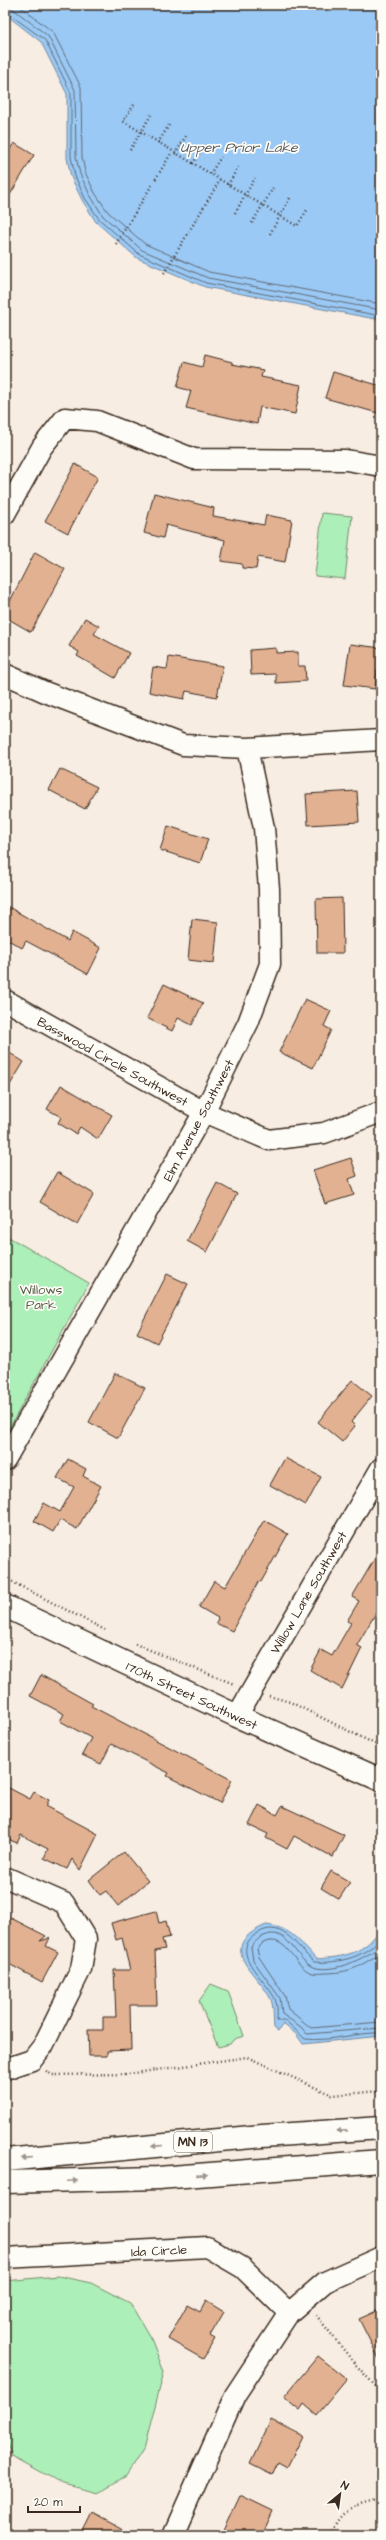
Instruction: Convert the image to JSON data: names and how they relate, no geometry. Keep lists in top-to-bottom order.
{
  "streets": {
    "main road": ["170th Street Southwest", "MN 13"],
    "street": [
      "Basswood Circle Southwest",
      "Elm Avenue Southwest",
      "Willow Lane Southwest",
      "Ida Circle"
    ]
  },
  "crossings": [
    ["Basswood Circle Southwest", "Elm Avenue Southwest"],
    ["Willow Lane Southwest", "170th Street Southwest"]
  ],
  "water": ["Upper Prior Lake"],
  "parks": ["Willows Park"],
  "scale_bar": "20 m",
  "north": "top right"
}
